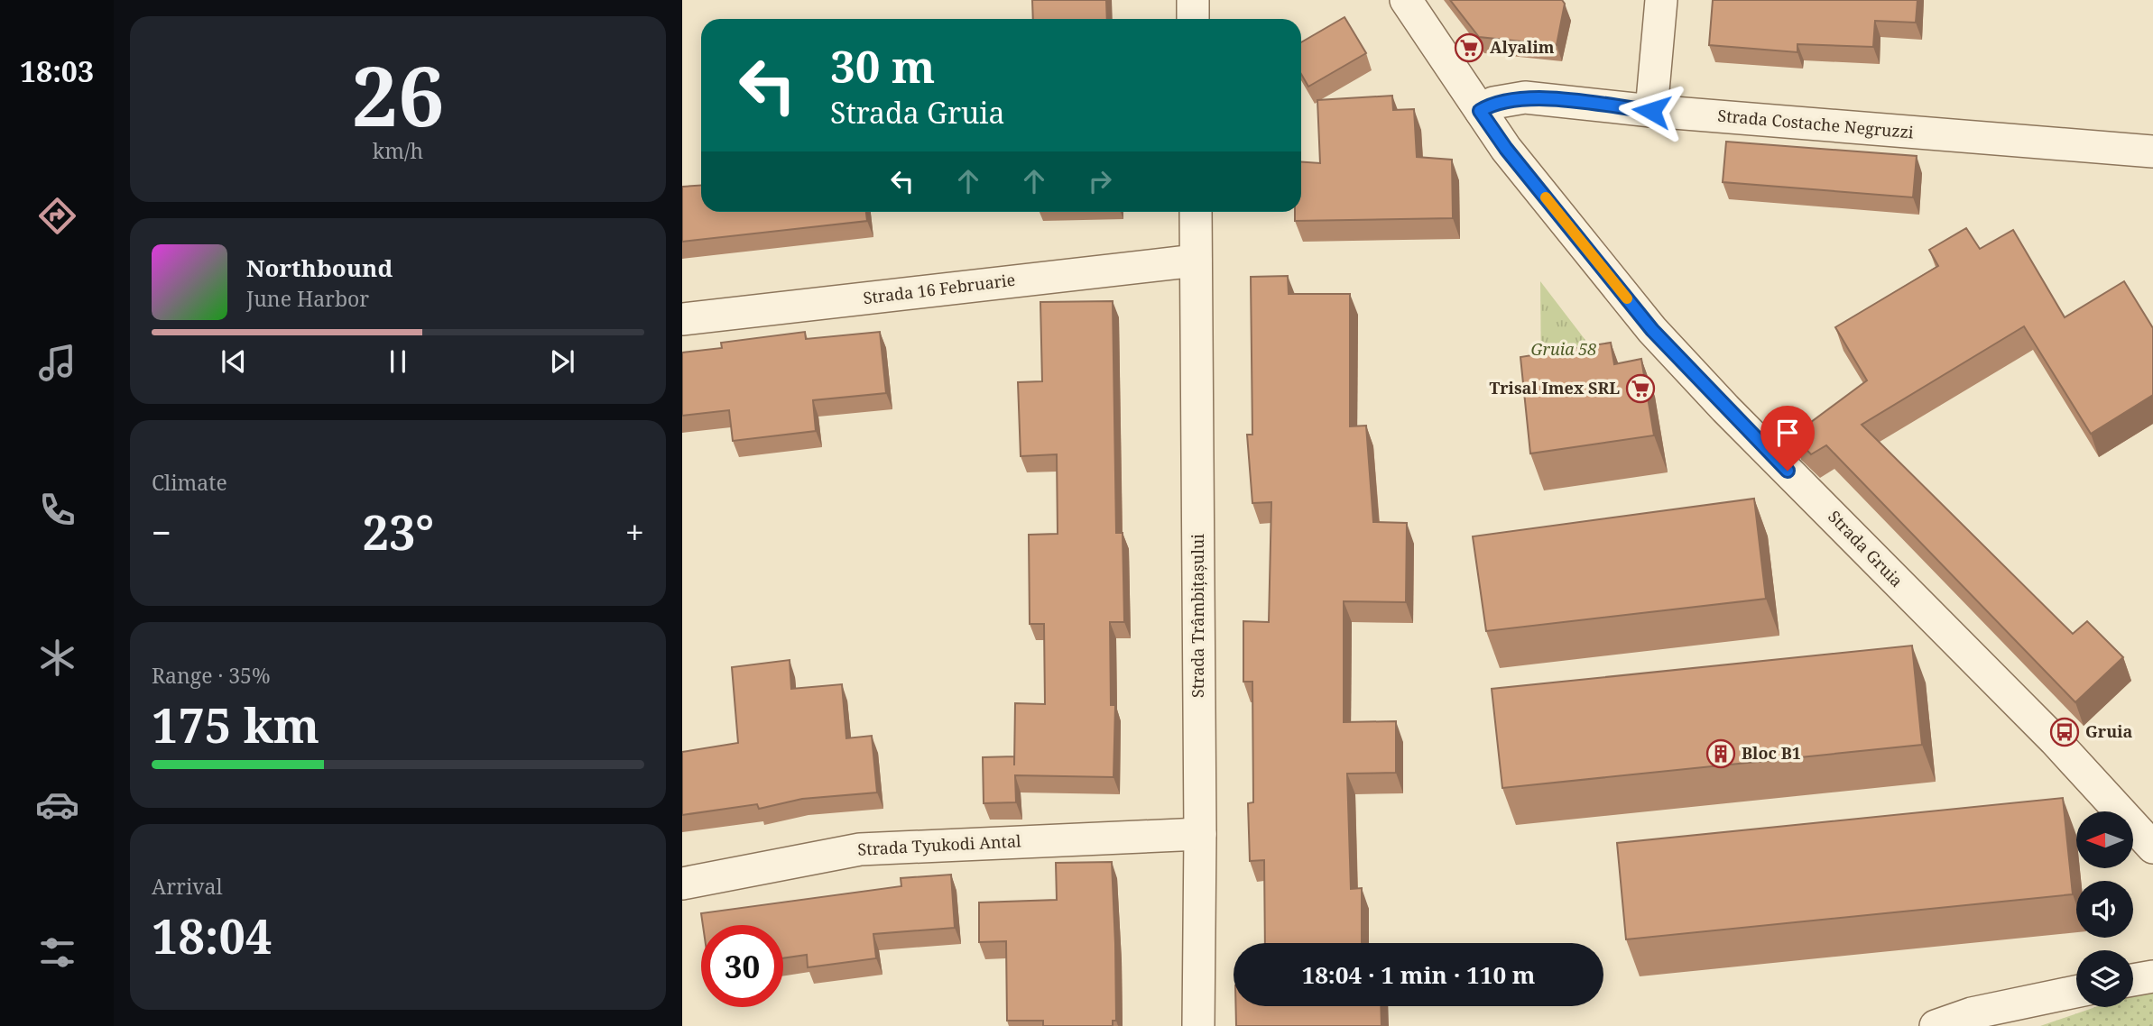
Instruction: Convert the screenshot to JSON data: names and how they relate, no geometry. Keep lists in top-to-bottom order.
{
  "streets": {
    "street": [
      "Strada Costache Negruzzi",
      "Strada 16 Februarie",
      "Strada Gruia",
      "Strada Trâmbițașului",
      "Strada Tyukodi Antal"
    ]
  },
  "crossings": [
    ["Strada Costache Negruzzi", "Strada Gruia"],
    ["Strada 16 Februarie", "Strada Trâmbițașului"],
    ["Strada Trâmbițașului", "Strada Tyukodi Antal"]
  ],
  "parks": ["Gruia 58"],
  "places": {
    "supermarket": ["Alyalim", "Trisal Imex SRL"],
    "bus stop": ["Gruia"],
    "building": ["Bloc B1"]
  },
  "north": "left",
  "page": {
    "tabs": "18:03",
    "tile": [
      ["26", "km/h"],
      "Climate",
      ["Range · 35%", "175 km"],
      ["Arrival", "18:04"]
    ],
    "turn": ["30 m", "Strada Gruia"],
    "song": ["Northbound", "June Harbor"],
    "heat": ["−", "23°", "+"],
    "limit": "30",
    "trip": "18:04 · 1 min · 110 m"
  }
}
